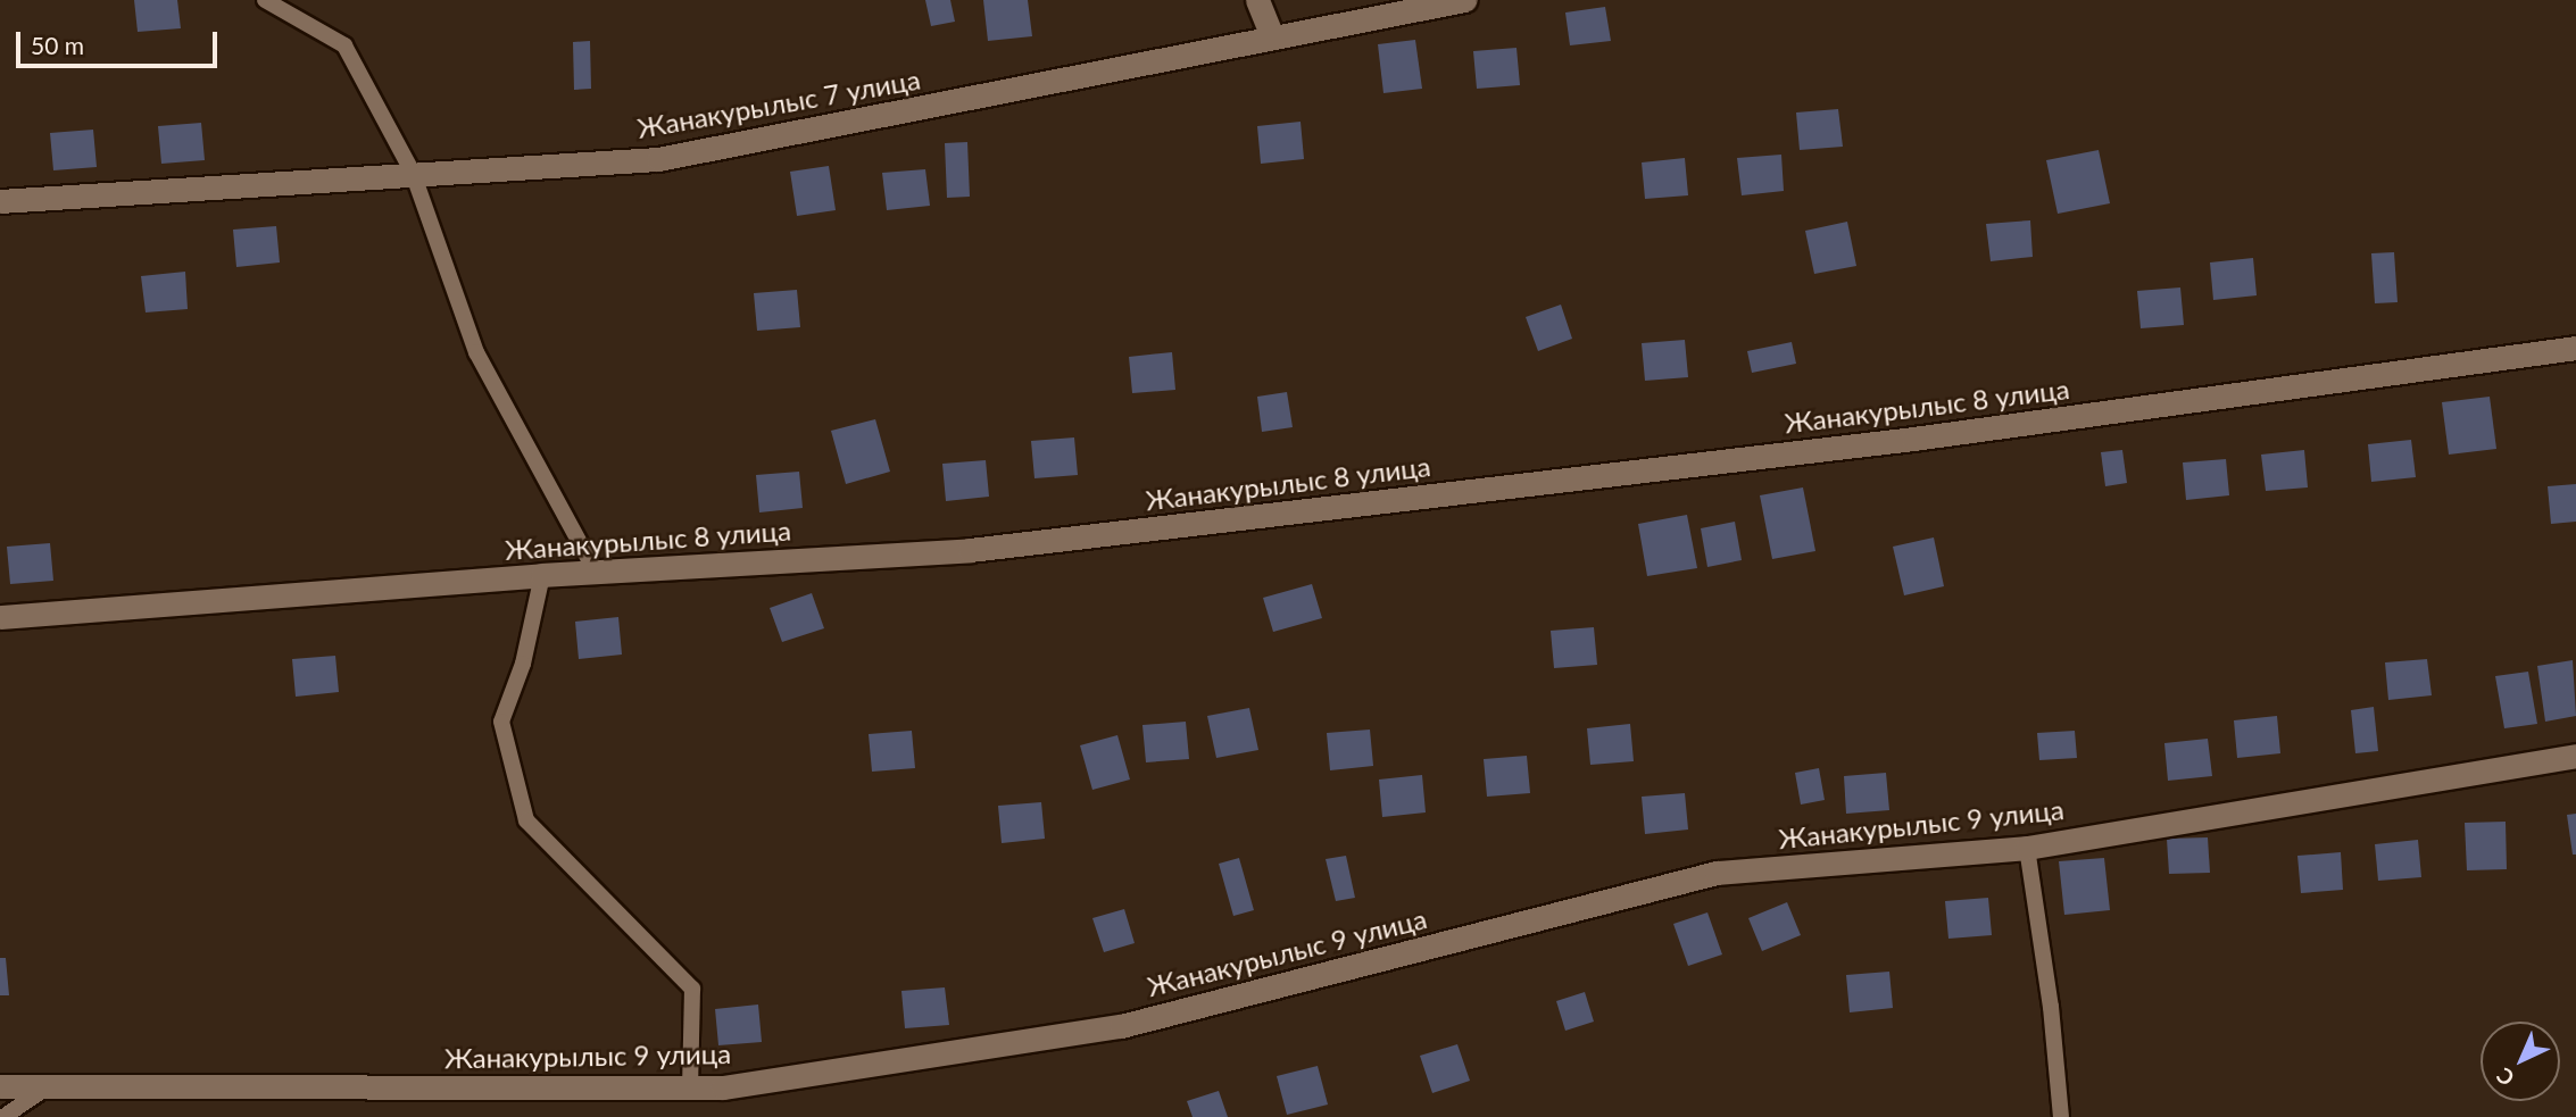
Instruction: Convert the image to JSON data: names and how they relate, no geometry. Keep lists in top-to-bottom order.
{
  "streets": {
    "street": ["Жанакурылыс 7 улица", "Жанакурылыс 8 улица", "Жанакурылыс 9 улица"]
  },
  "scale_bar": "50 m",
  "north": "bottom left"
}
